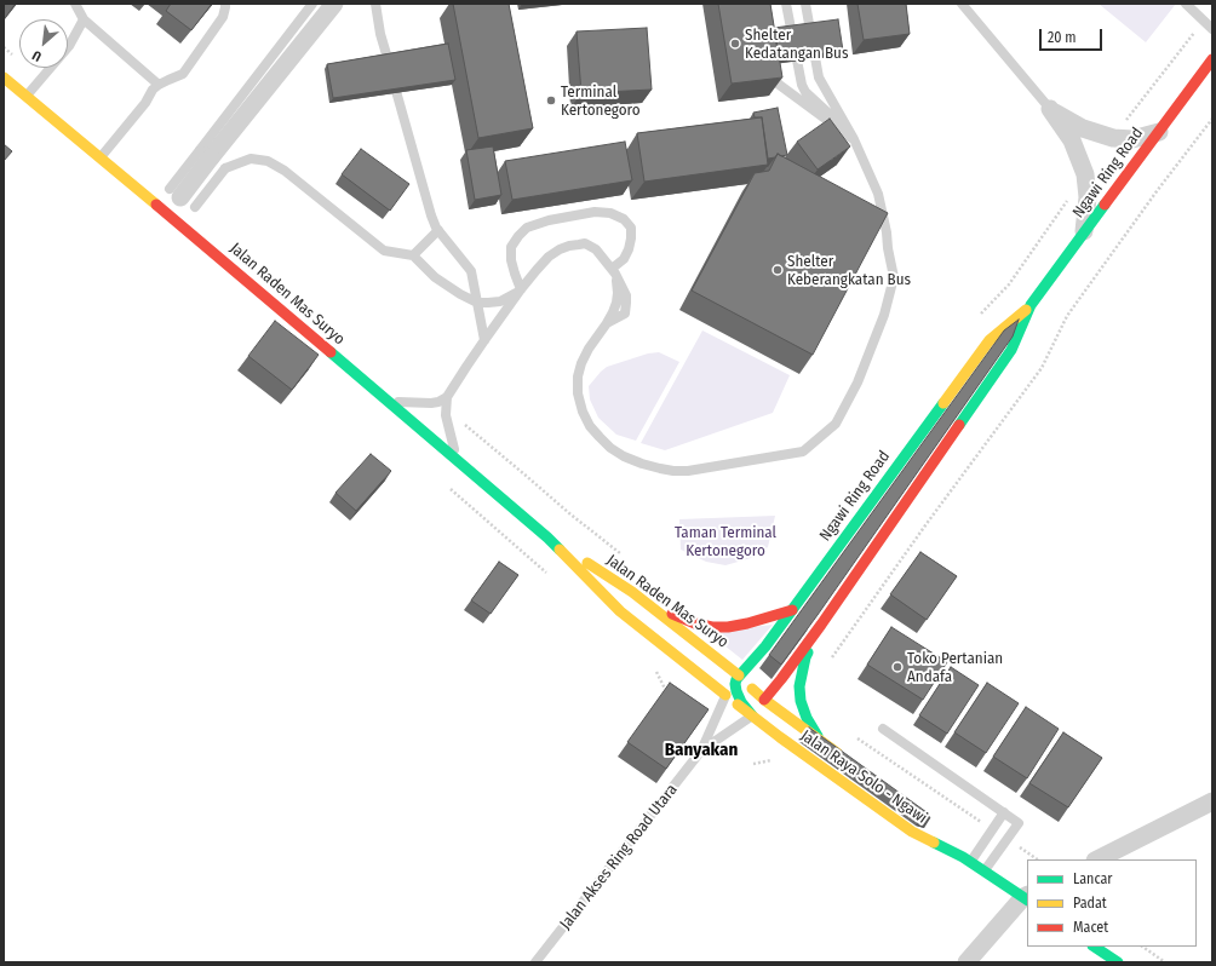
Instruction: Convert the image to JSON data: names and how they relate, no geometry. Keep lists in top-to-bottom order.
{
  "streets": {
    "main road": ["Ngawi Ring Road", "Jalan Raden Mas Suryo", "Jalan Raya Solo - Ngawi"],
    "lane": ["Jalan Akses Ring Road Utara"]
  },
  "crossings": [
    ["Ngawi Ring Road", "Jalan Raden Mas Suryo"],
    ["Jalan Raden Mas Suryo", "Jalan Raya Solo - Ngawi"]
  ],
  "districts": ["Banyakan"],
  "parks": ["Taman Terminal Kertonegoro"],
  "places": [
    "Shelter Kedatangan Bus",
    "Terminal Kertonegoro",
    "Shelter Keberangkatan Bus",
    "Toko Pertanian Andafa"
  ],
  "legend": ["Lancar", "Padat", "Macet"],
  "scale_bar": "20 m",
  "north": "bottom left"
}
